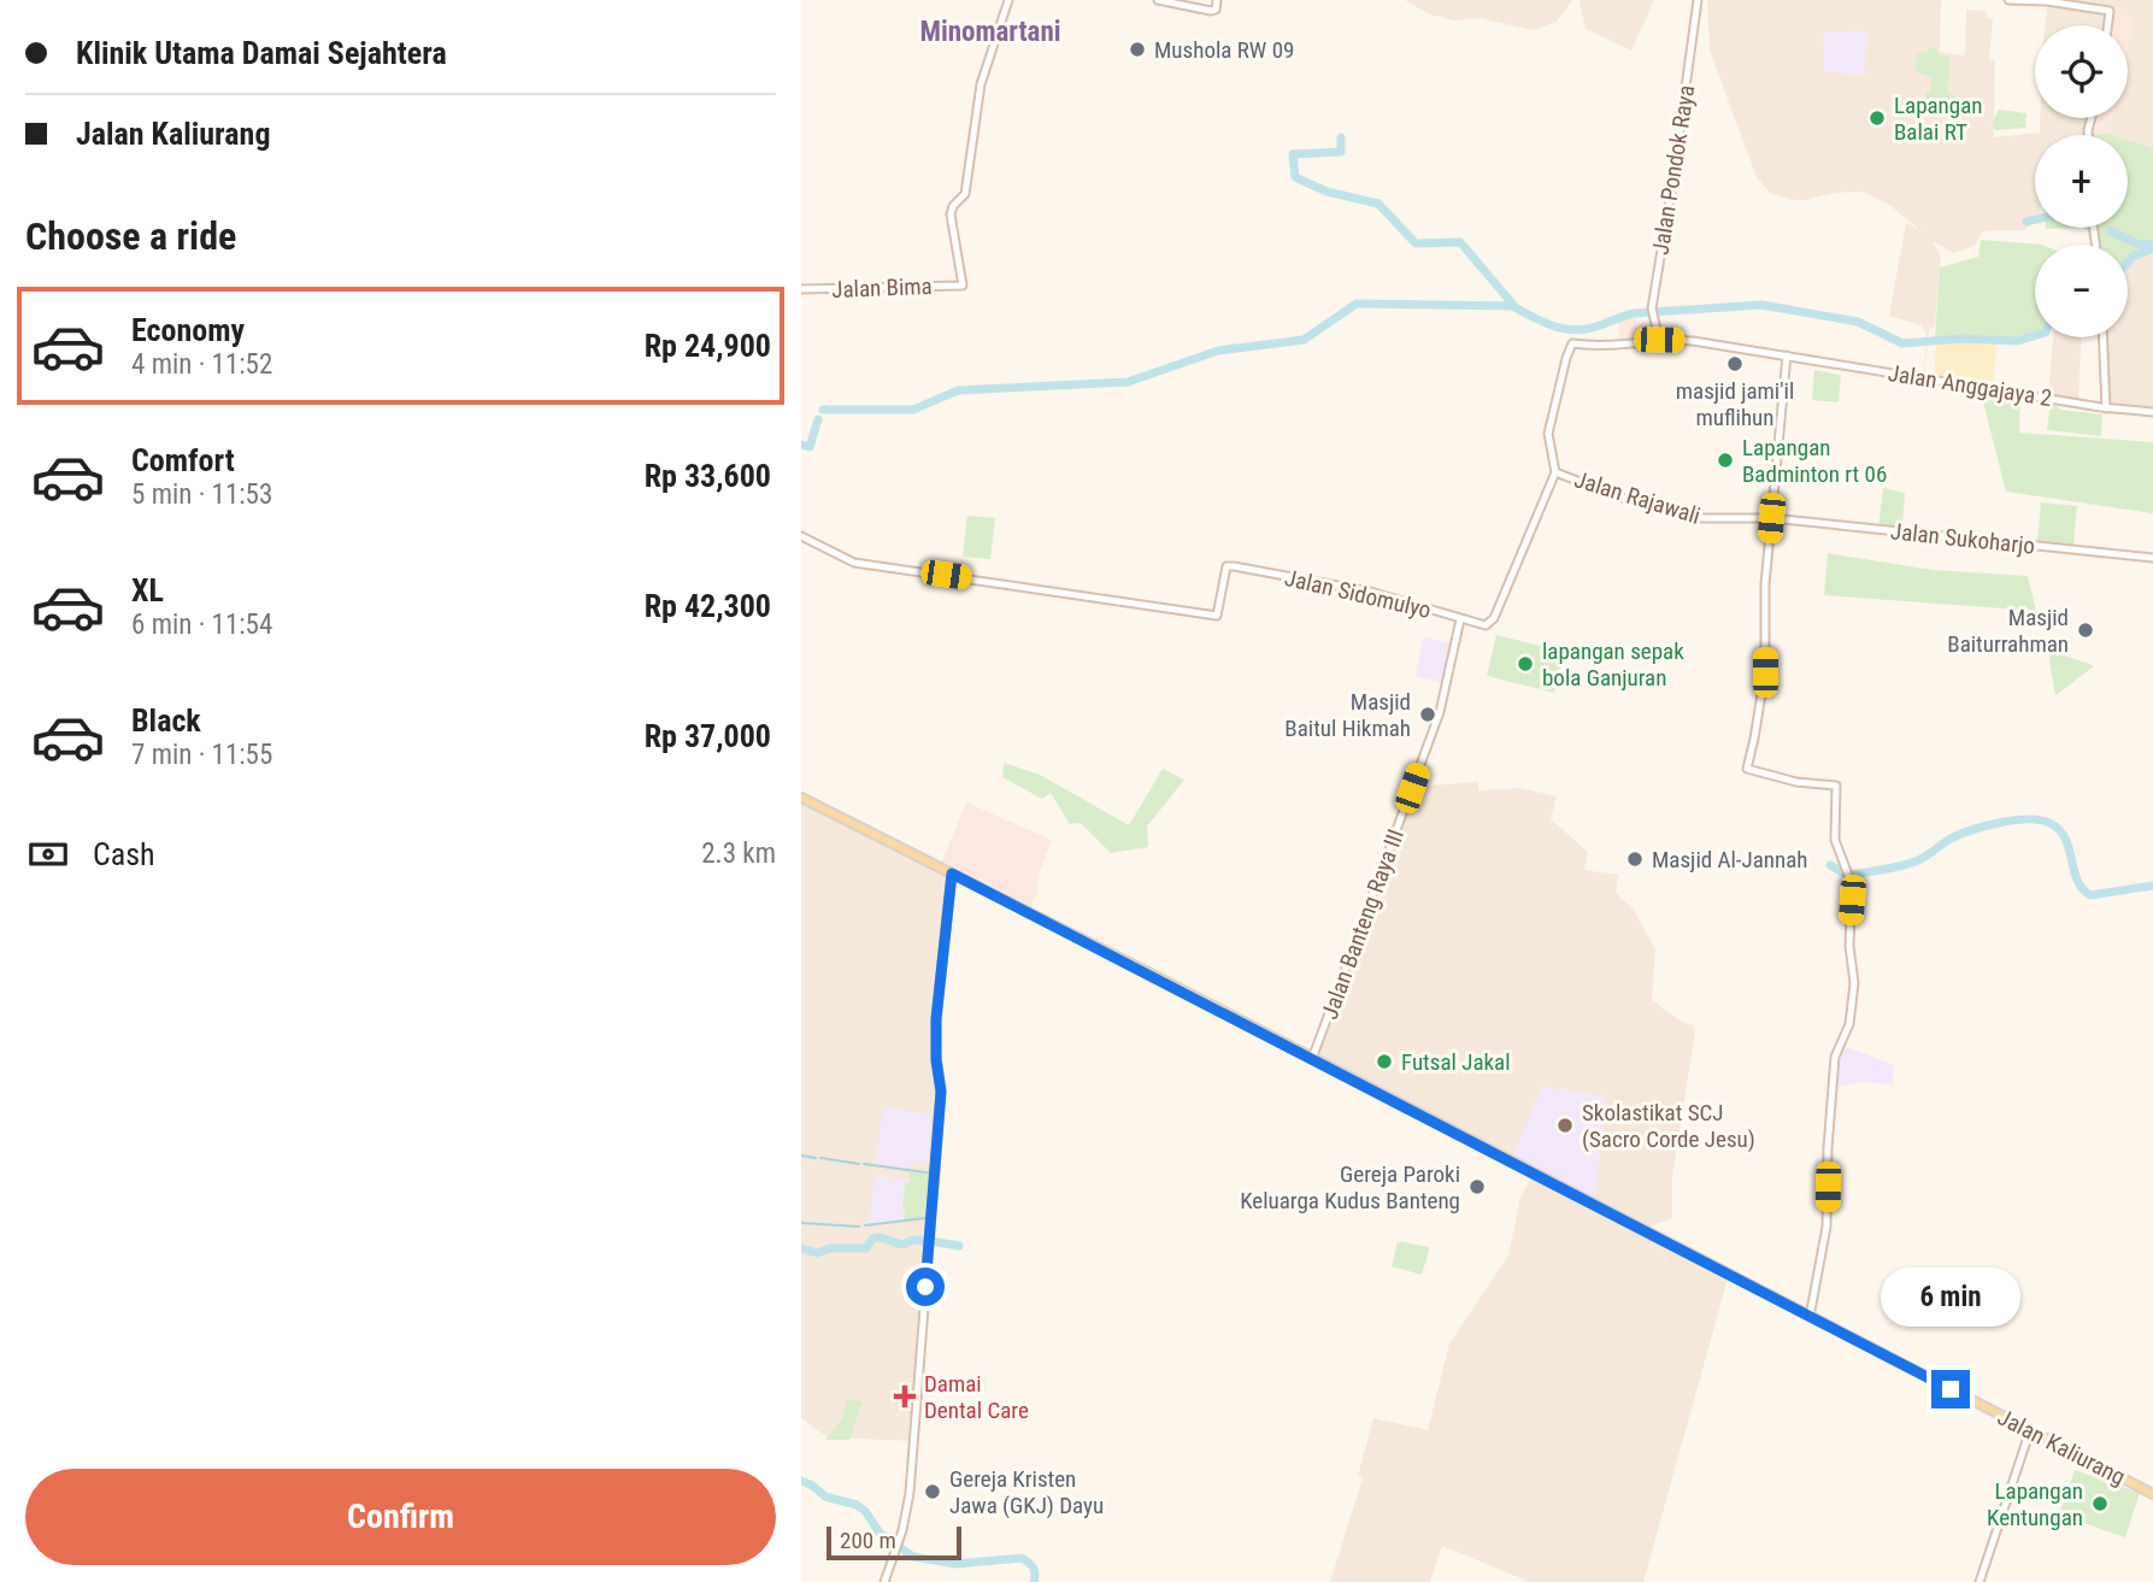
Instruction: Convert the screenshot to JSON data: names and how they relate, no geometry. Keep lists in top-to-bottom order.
{
  "streets": {
    "main road": [
      "Jalan Pondok Raya",
      "Jalan Bima",
      "Jalan Anggajaya 2",
      "Jalan Rajawali",
      "Jalan Sukoharjo",
      "Jalan Sidomulyo",
      "Jalan Banteng Raya III",
      "Jalan Kaliurang"
    ]
  },
  "crossings": [
    ["Jalan Pondok Raya", "Jalan Anggajaya 2"],
    ["Jalan Anggajaya 2", "Jalan Rajawali"],
    ["Jalan Anggajaya 2", "Jalan Sidomulyo"],
    ["Jalan Rajawali", "Jalan Sukoharjo"],
    ["Jalan Rajawali", "Jalan Sidomulyo"],
    ["Jalan Sidomulyo", "Jalan Banteng Raya III"],
    ["Jalan Banteng Raya III", "Jalan Kaliurang"]
  ],
  "districts": ["Minomartani"],
  "places": {
    "other": [
      "Mushola RW 09",
      "Lapangan Balai RT",
      "masjid jami'il muflihun",
      "Lapangan Badminton rt 06",
      "Masjid Baiturrahman",
      "lapangan sepak bola Ganjuran",
      "Masjid Baitul Hikmah",
      "Masjid Al-Jannah",
      "Futsal Jakal",
      "Skolastikat SCJ (Sacro Corde Jesu)",
      "Gereja Paroki Keluarga Kudus Banteng",
      "Gereja Kristen Jawa (GKJ) Dayu",
      "Lapangan Kentungan"
    ],
    "health": ["Damai Dental Care"]
  },
  "scale_bar": "200 m",
  "page": {
    "banner": ["Klinik Utama Damai Sejahtera", "Jalan Kaliurang"],
    "map_buttons": ["+", "−"],
    "heading": "Choose a ride",
    "list": [
      {
        "name": "Economy",
        "note": "4 min · 11:52",
        "value": "Rp 24,900"
      },
      {
        "name": "Comfort",
        "note": "5 min · 11:53",
        "value": "Rp 33,600"
      },
      {
        "name": "XL",
        "note": "6 min · 11:54",
        "value": "Rp 42,300"
      },
      {
        "name": "Black",
        "note": "7 min · 11:55",
        "value": "Rp 37,000"
      }
    ],
    "pay": ["Cash", "2.3 km"],
    "bubble": "6 min",
    "buttons": "Confirm",
    "scale": "200 m"
  }
}
